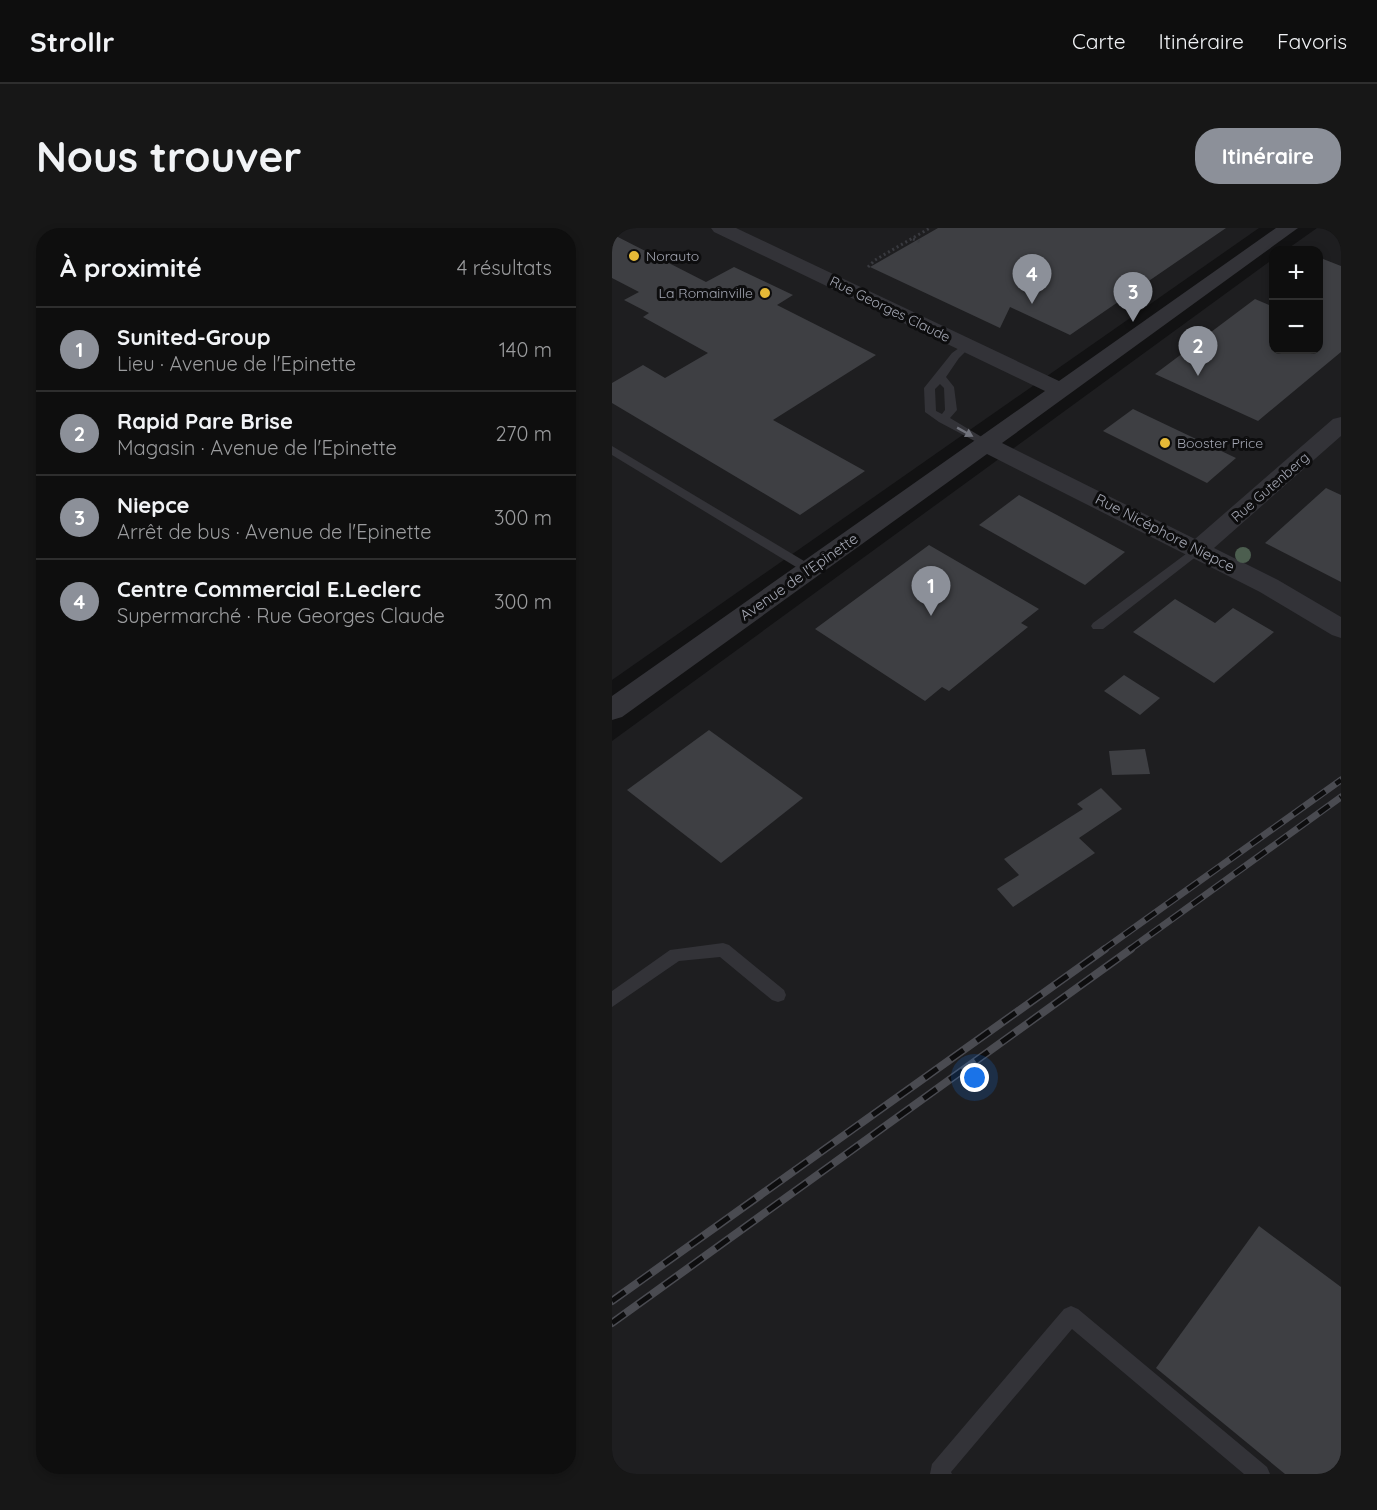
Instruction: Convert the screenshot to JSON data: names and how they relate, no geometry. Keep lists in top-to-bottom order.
{
  "streets": {
    "street": [
      "Rue Georges Claude",
      "Rue Gutenberg",
      "Rue Nicéphore Niepce",
      "Avenue de l'Epinette"
    ]
  },
  "crossings": [
    ["Rue Georges Claude", "Avenue de l'Epinette"],
    ["Rue Gutenberg", "Rue Nicéphore Niepce"],
    ["Rue Nicéphore Niepce", "Avenue de l'Epinette"]
  ],
  "places": ["Norauto", "La Romainville", "Booster Price"],
  "page": {
    "header": "Strollr",
    "nav": ["Carte", "Itinéraire", "Favoris"],
    "buttons": "Itinéraire",
    "title": "Nous trouver",
    "heading": ["À proximité", "4 résultats"],
    "map_buttons": ["+", "−"],
    "pins": [
      "4",
      "3",
      "2",
      "1"
    ],
    "list": [
      {
        "mark": "1",
        "name": "Sunited-Group",
        "note": "Lieu · Avenue de l'Epinette",
        "value": "140 m"
      },
      {
        "mark": "2",
        "name": "Rapid Pare Brise",
        "note": "Magasin · Avenue de l'Epinette",
        "value": "270 m"
      },
      {
        "mark": "3",
        "name": "Niepce",
        "note": "Arrêt de bus · Avenue de l'Epinette",
        "value": "300 m"
      },
      {
        "mark": "4",
        "name": "Centre Commercial E.Leclerc",
        "note": "Supermarché · Rue Georges Claude",
        "value": "300 m"
      }
    ]
  }
}
